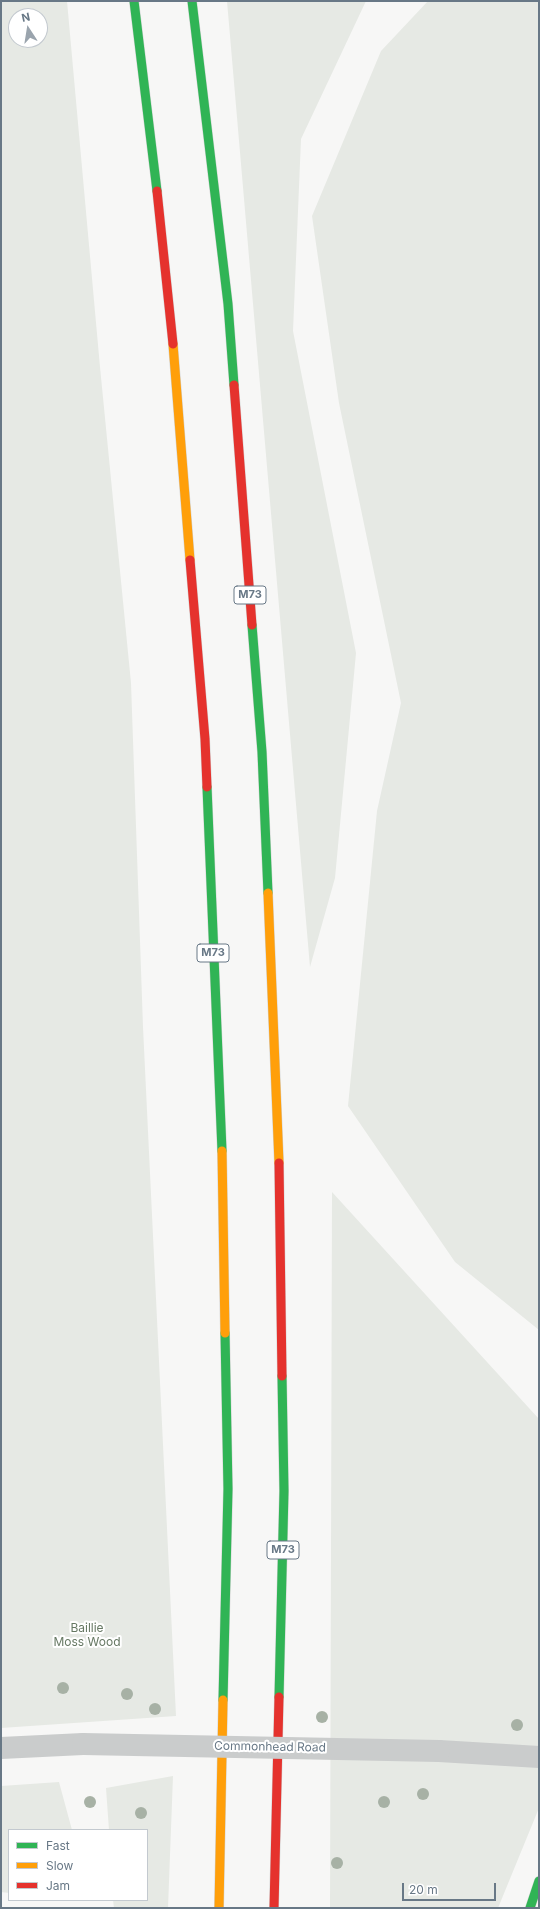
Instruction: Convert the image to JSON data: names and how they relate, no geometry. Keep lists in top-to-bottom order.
{
  "streets": {
    "main road": ["M73"],
    "street": ["Commonhead Road"]
  },
  "parks": ["Baillie Moss Wood"],
  "legend": ["Fast", "Slow", "Jam"],
  "scale_bar": "20 m",
  "north": "top"
}
